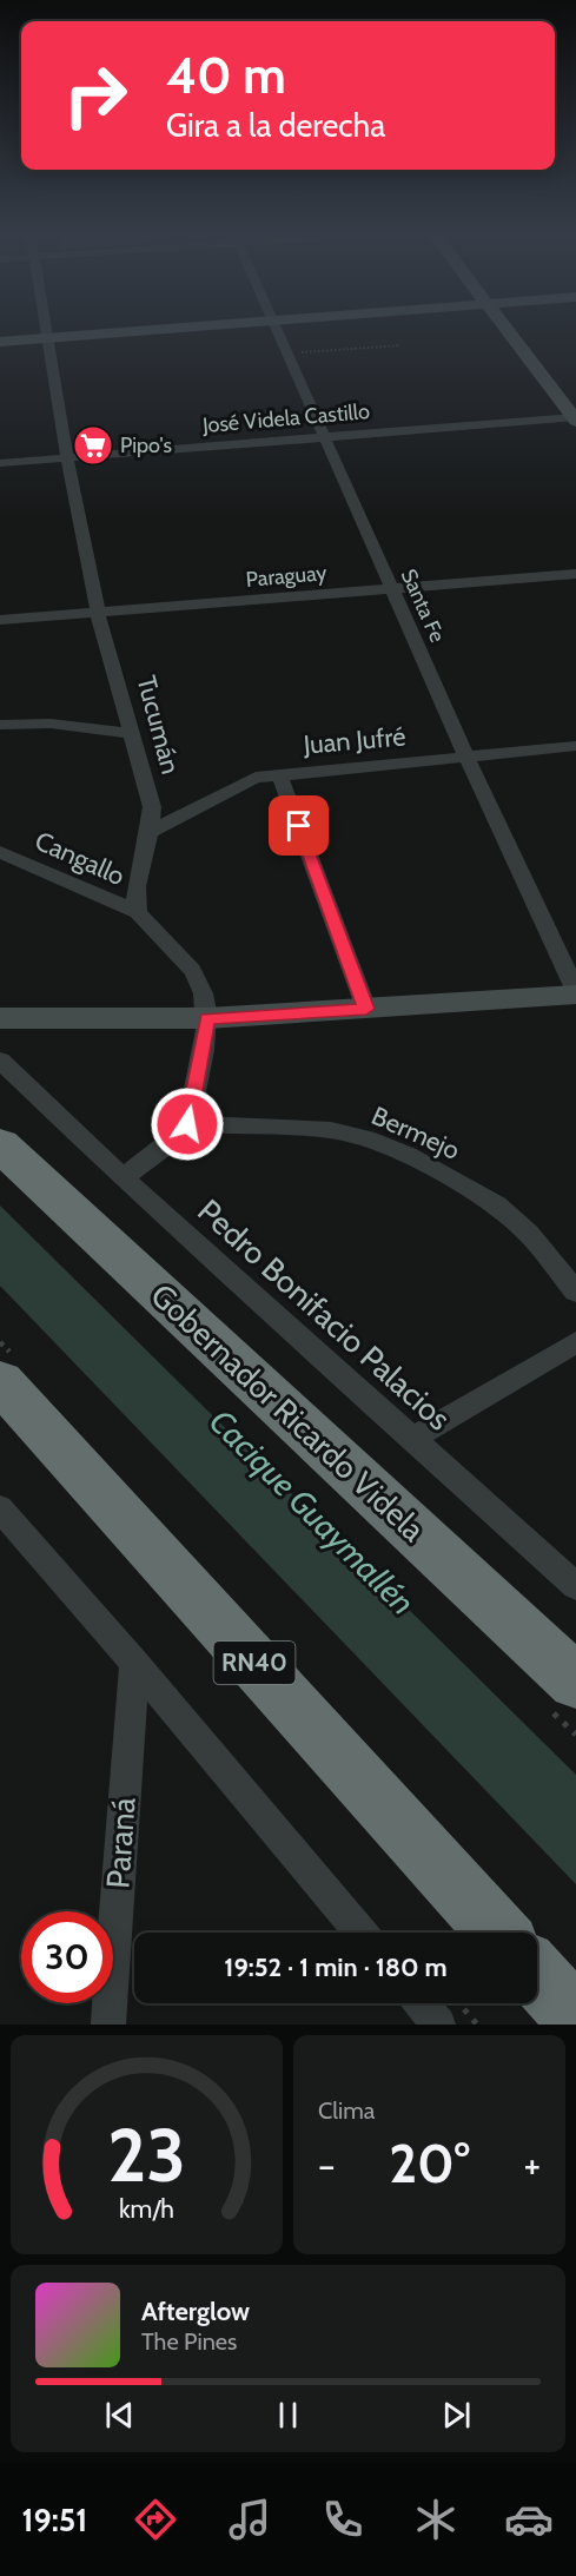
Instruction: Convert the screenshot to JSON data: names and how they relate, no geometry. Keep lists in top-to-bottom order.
{
  "streets": {
    "highway": ["Gobernador Ricardo Videla", "RN40"],
    "street": [
      "José Videla Castillo",
      "Paraguay",
      "Santa Fe",
      "Tucumán",
      "Juan Jufré",
      "Cangallo",
      "Bermejo",
      "Pedro Bonifacio Palacios",
      "Paraná"
    ]
  },
  "crossings": [
    ["José Videla Castillo", "Santa Fe"],
    ["José Videla Castillo", "Tucumán"],
    ["Paraguay", "Santa Fe"],
    ["Paraguay", "Tucumán"],
    ["Santa Fe", "Juan Jufré"],
    ["Tucumán", "Juan Jufré"],
    ["Tucumán", "Cangallo"]
  ],
  "water": ["Cacique Guaymallén"],
  "places": {
    "supermarket": ["Pipo's"]
  },
  "page": {
    "turn": ["40 m", "Gira a la derecha"],
    "limit": "30",
    "trip": "19:52 · 1 min · 180 m",
    "tile": "Clima",
    "heat": ["−", "20°", "+"],
    "song": ["Afterglow", "The Pines"],
    "tabs": "19:51",
    "gauge": ["23", "km/h"]
  }
}
